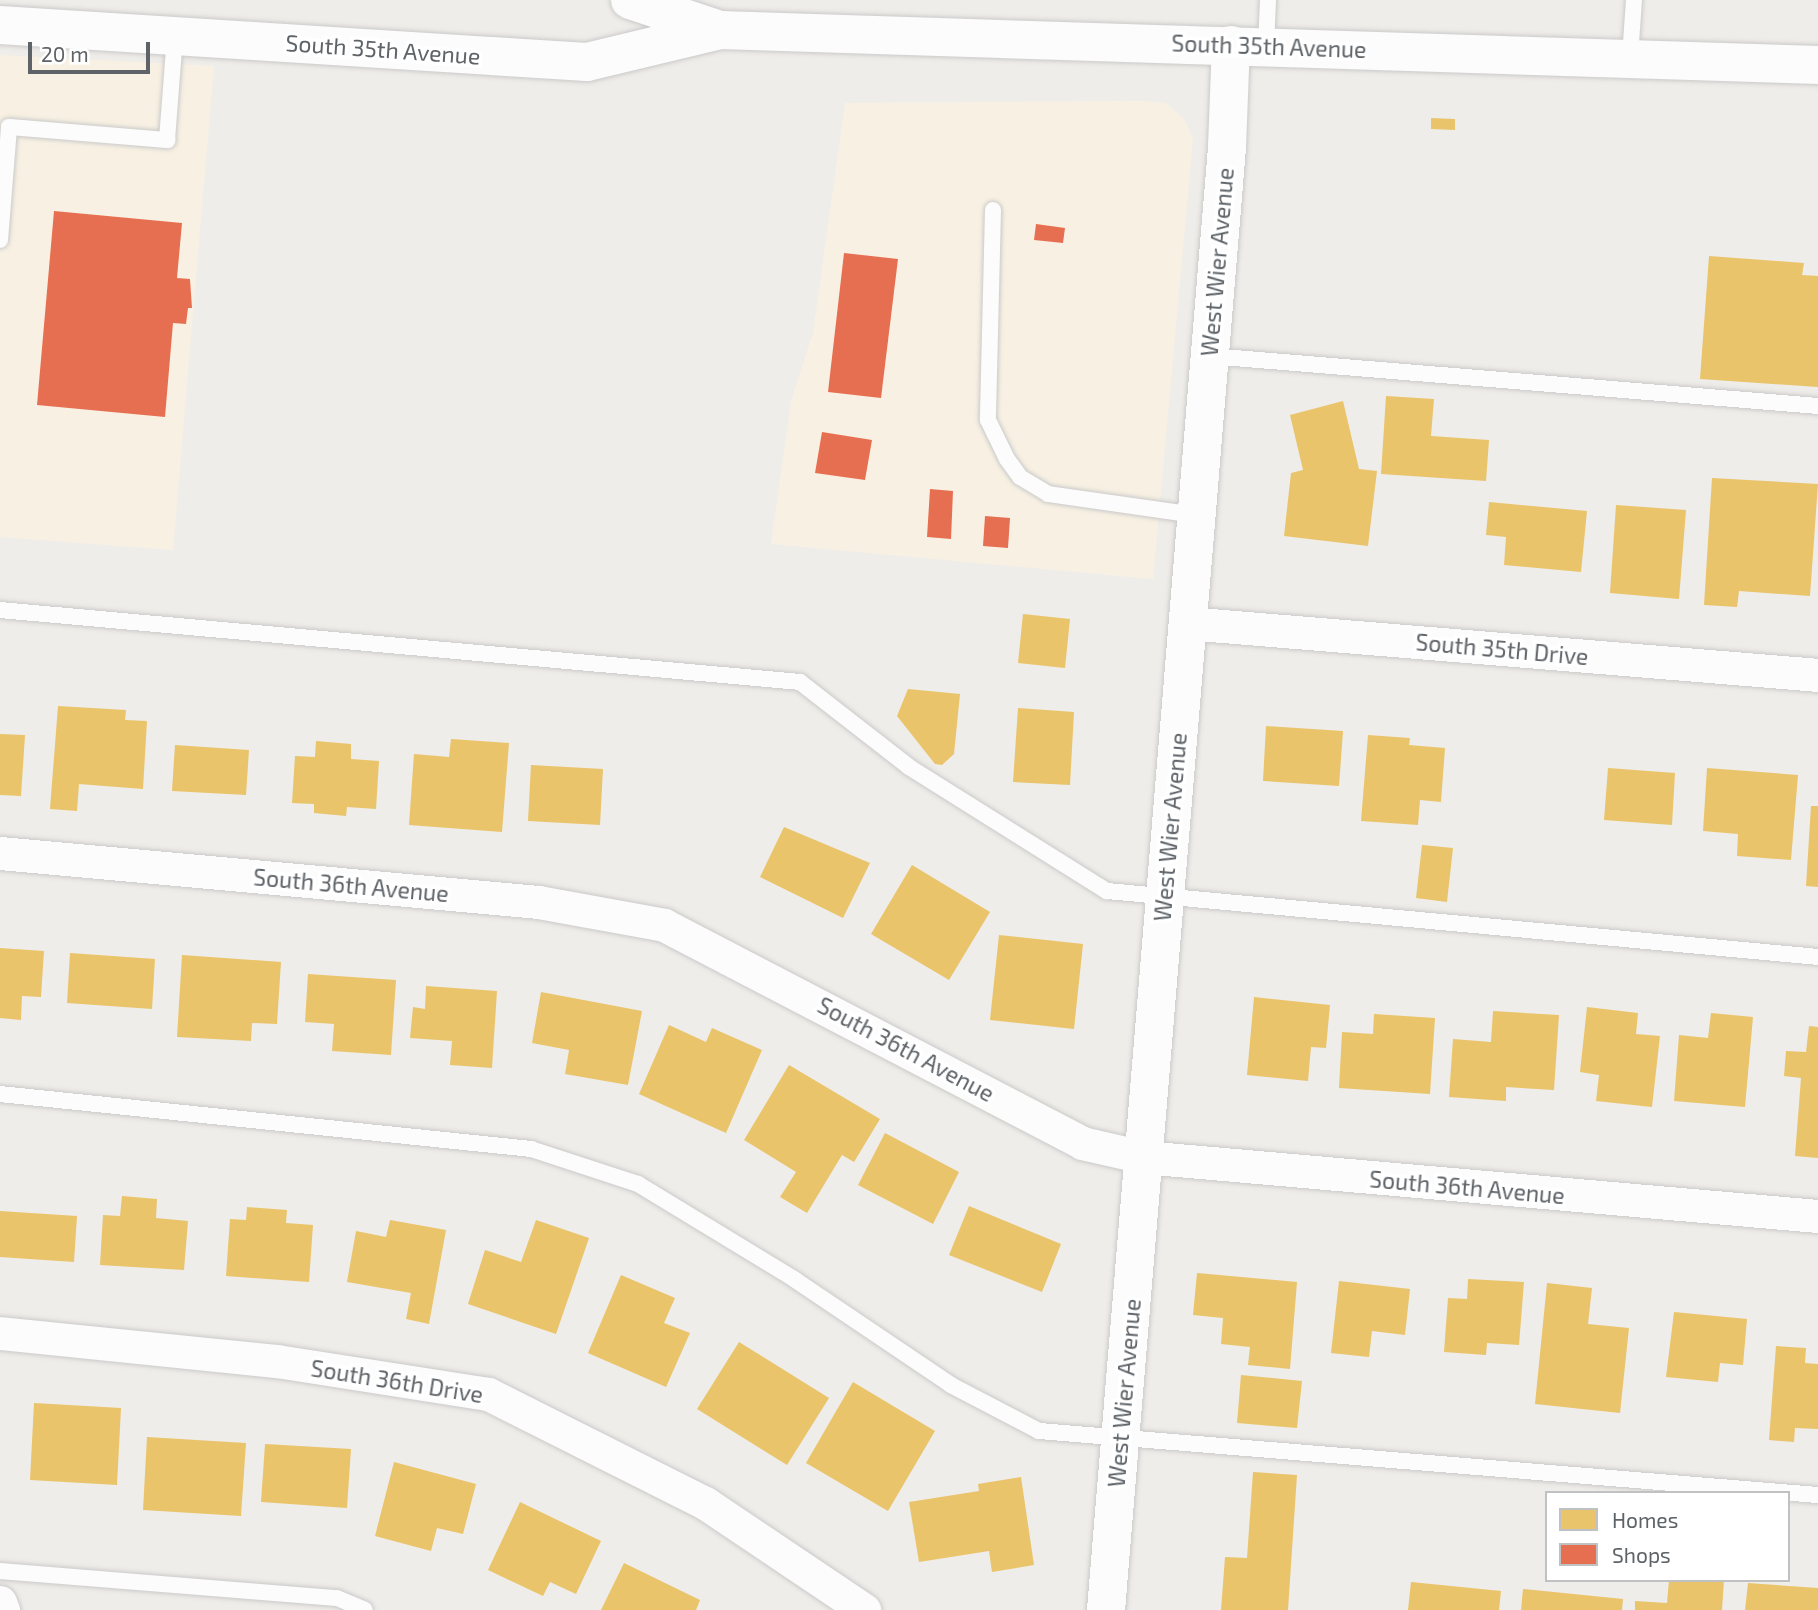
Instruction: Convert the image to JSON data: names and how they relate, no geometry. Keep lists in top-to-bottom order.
{
  "streets": {
    "main road": ["South 35th Avenue", "West Wier Avenue"],
    "street": ["South 35th Drive", "South 36th Avenue", "South 36th Drive"]
  },
  "crossings": [
    ["South 35th Avenue", "West Wier Avenue"],
    ["West Wier Avenue", "South 35th Drive"],
    ["West Wier Avenue", "South 36th Avenue"]
  ],
  "legend": ["Homes", "Shops"],
  "scale_bar": "20 m"
}
